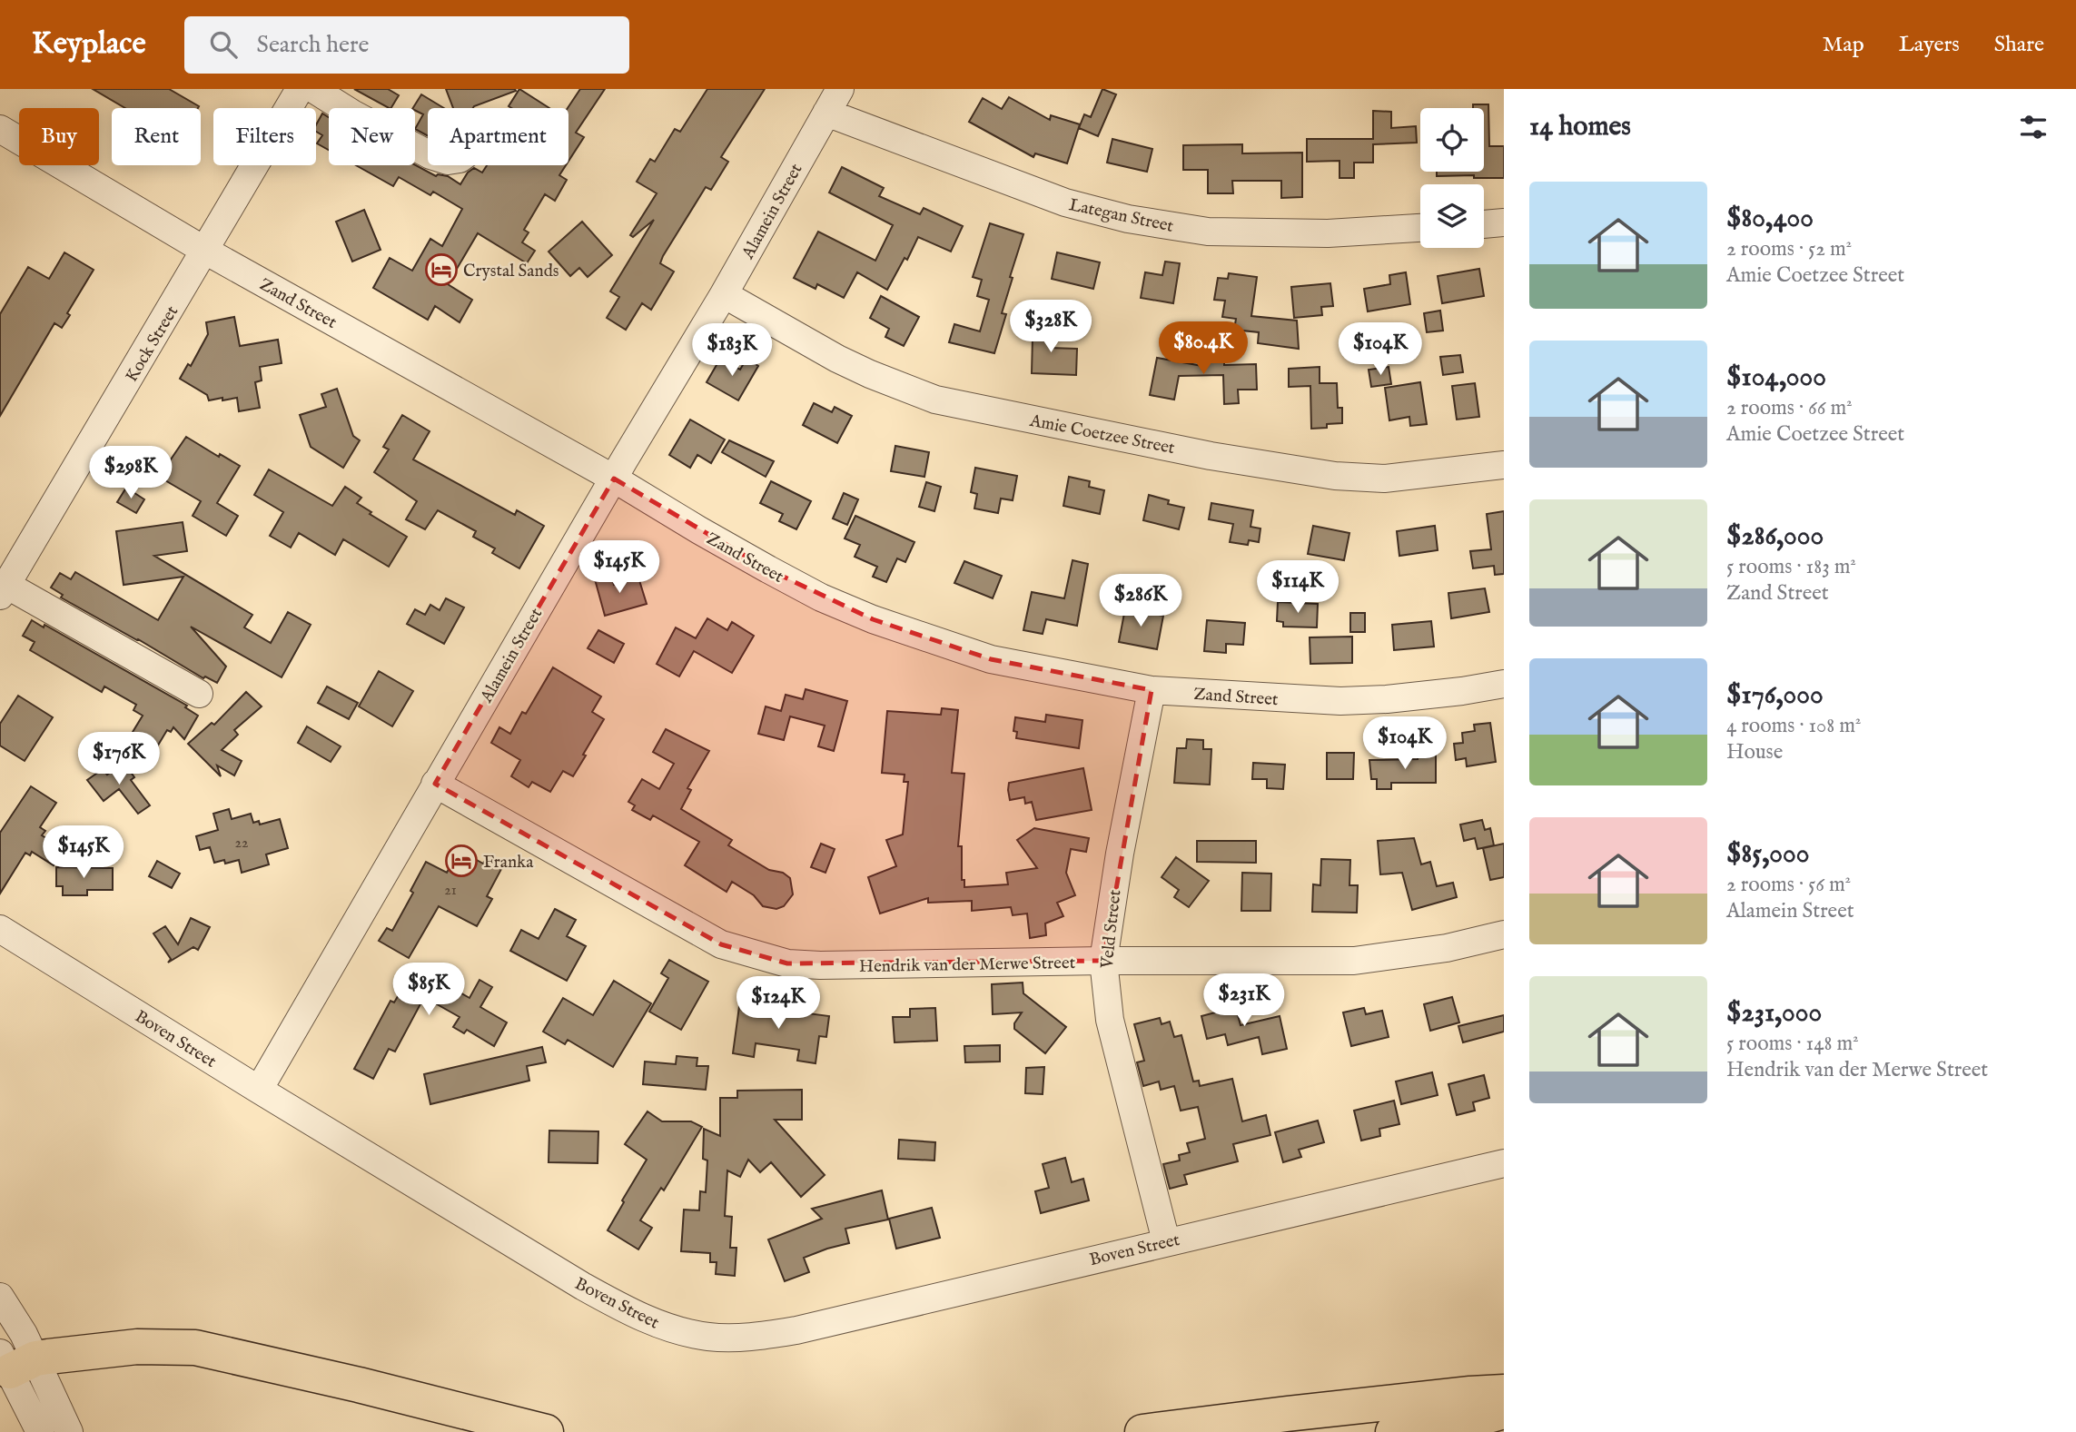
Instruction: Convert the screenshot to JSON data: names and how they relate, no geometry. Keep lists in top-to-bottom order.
{
  "streets": {
    "street": [
      "Alamein Street",
      "Lategan Street",
      "Zand Street",
      "Kock Street",
      "Amie Coetzee Street",
      "Veld Street",
      "Hendrik van der Merwe Street",
      "Boven Street"
    ]
  },
  "crossings": [
    ["Alamein Street", "Lategan Street"],
    ["Alamein Street", "Zand Street"],
    ["Alamein Street", "Amie Coetzee Street"],
    ["Alamein Street", "Hendrik van der Merwe Street"],
    ["Alamein Street", "Boven Street"],
    ["Zand Street", "Kock Street"],
    ["Zand Street", "Veld Street"],
    ["Veld Street", "Hendrik van der Merwe Street"],
    ["Veld Street", "Boven Street"]
  ],
  "places": {
    "hotel": ["Crystal Sands", "Franka"]
  },
  "house_numbers": ["22", "21"],
  "page": {
    "header": "Keyplace",
    "search": "Search here",
    "nav": ["Map", "Layers", "Share"],
    "heading": "14 homes",
    "chip": [
      "Buy",
      "Rent",
      "Filters",
      "New",
      "Apartment"
    ],
    "list": [
      {
        "name": "$80,400",
        "note": "2 rooms · 52 m² · Amie Coetzee Street"
      },
      {
        "name": "$104,000",
        "note": "2 rooms · 66 m² · Amie Coetzee Street"
      },
      {
        "name": "$286,000",
        "note": "5 rooms · 183 m² · Zand Street"
      },
      {
        "name": "$176,000",
        "note": "4 rooms · 108 m² · House"
      },
      {
        "name": "$85,000",
        "note": "2 rooms · 56 m² · Alamein Street"
      },
      {
        "name": "$231,000",
        "note": "5 rooms · 148 m² · Hendrik van der Merwe Street"
      }
    ],
    "price": [
      "$328K",
      "$80.4K",
      "$104K",
      "$183K",
      "$298K",
      "$145K",
      "$114K",
      "$286K",
      "$104K",
      "$176K",
      "$145K",
      "$85K",
      "$231K",
      "$124K"
    ]
  }
}
